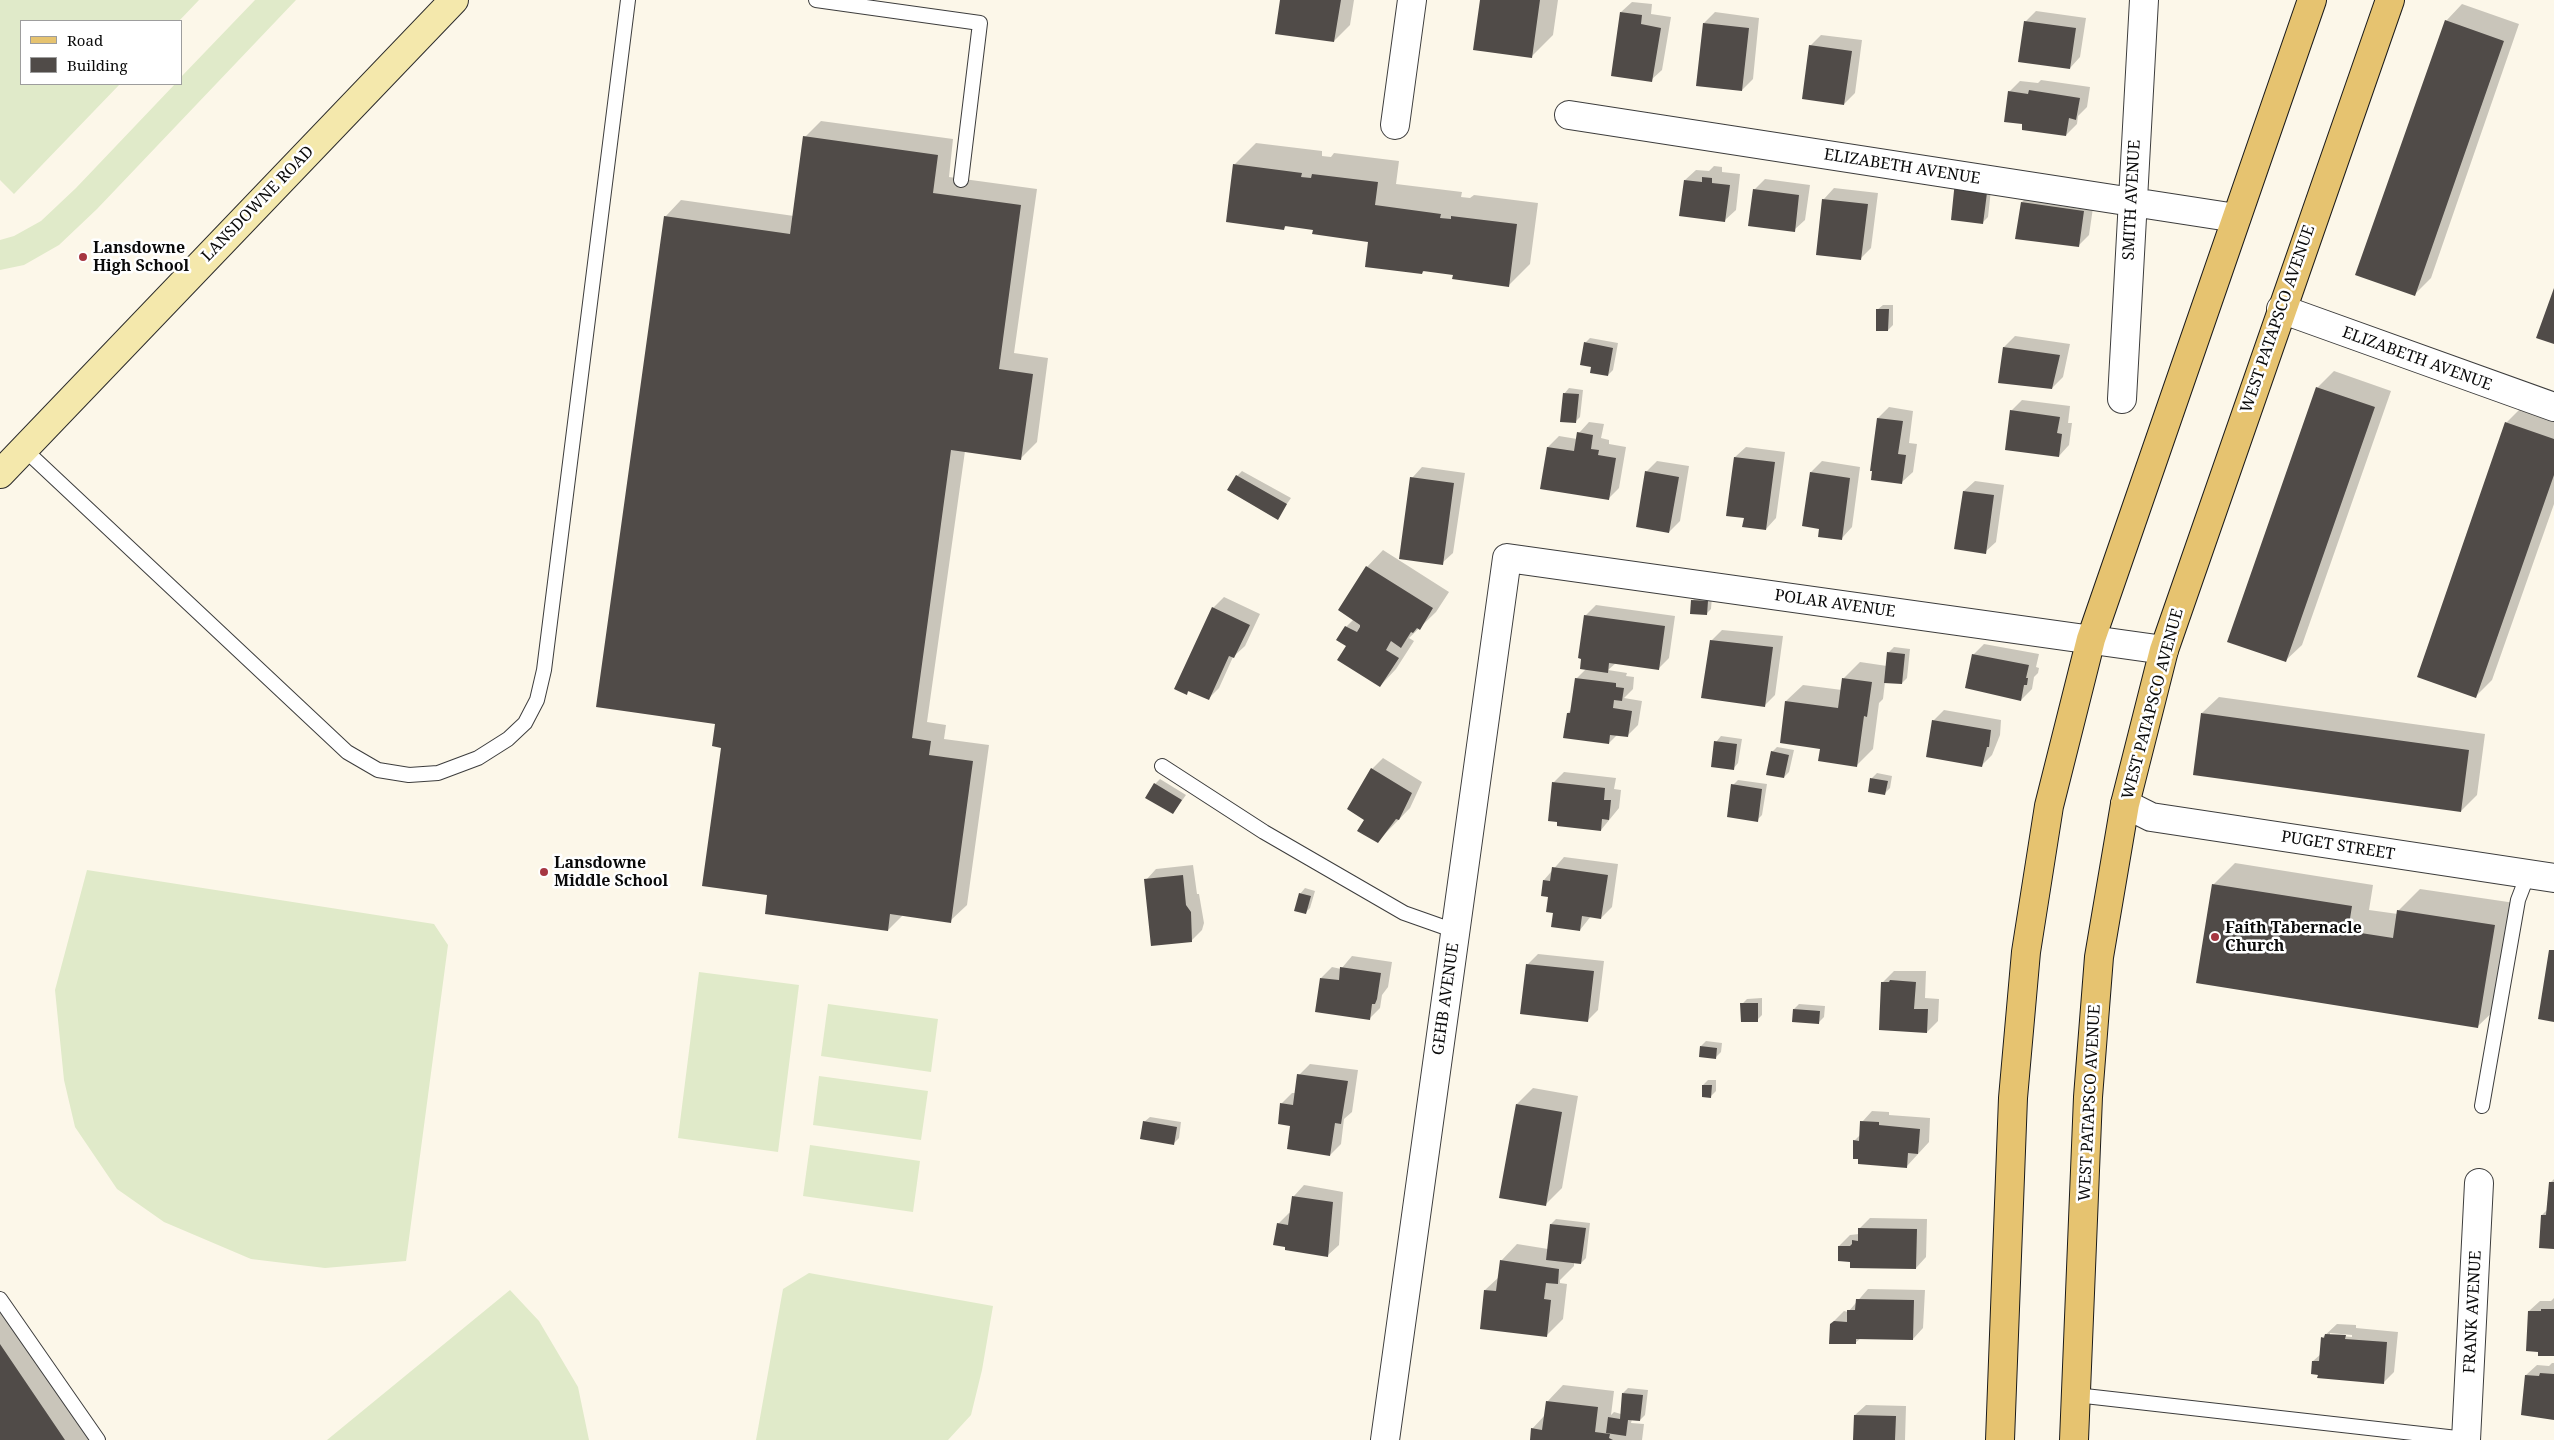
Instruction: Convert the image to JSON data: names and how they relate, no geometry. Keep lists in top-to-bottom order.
{
  "streets": {
    "main road": ["WEST PATAPSCO AVENUE"],
    "street": [
      "ELIZABETH AVENUE",
      "SMITH AVENUE",
      "LANSDOWNE ROAD",
      "POLAR AVENUE",
      "PUGET STREET",
      "GEHB AVENUE",
      "FRANK AVENUE"
    ]
  },
  "crossings": [
    ["ELIZABETH AVENUE", "SMITH AVENUE"],
    ["ELIZABETH AVENUE", "WEST PATAPSCO AVENUE"],
    ["WEST PATAPSCO AVENUE", "POLAR AVENUE"],
    ["WEST PATAPSCO AVENUE", "PUGET STREET"],
    ["POLAR AVENUE", "GEHB AVENUE"]
  ],
  "places": ["Lansdowne High School", "Lansdowne Middle School", "Faith Tabernacle Church"],
  "legend": ["Road", "Building"]
}
